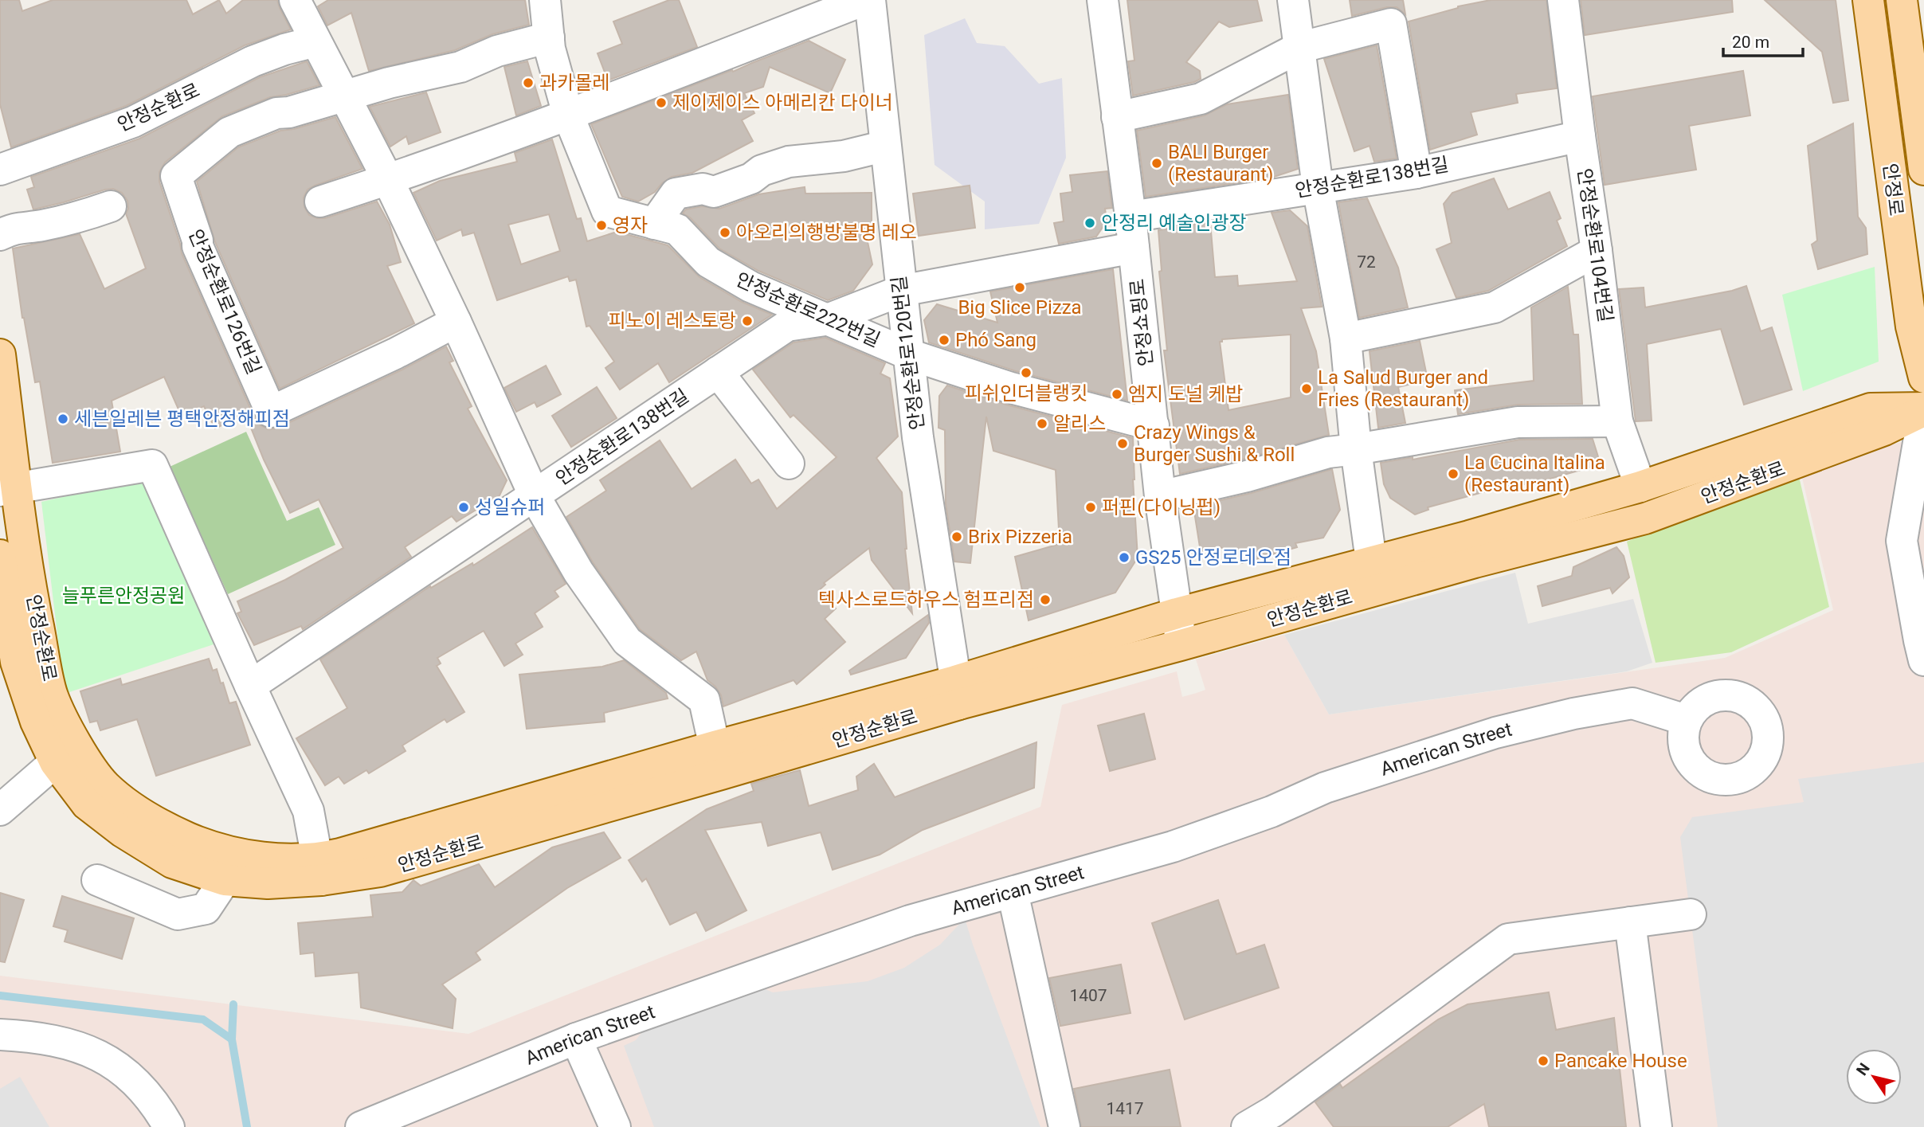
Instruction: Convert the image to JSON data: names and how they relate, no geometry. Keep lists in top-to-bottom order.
{
  "streets": {
    "main road": ["안정순환로", "안정로"],
    "street": [
      "안정순환로138번길",
      "안정순환로104번길",
      "안정순환로126번길",
      "안정순환로222번길",
      "안정쇼핑로",
      "안정순환로120번길",
      "American Street"
    ]
  },
  "crossings": [
    ["안정순환로", "안정순환로104번길"],
    ["안정순환로", "안정쇼핑로"],
    ["안정순환로", "안정순환로120번길"],
    ["안정순환로138번길", "안정순환로104번길"],
    ["안정순환로138번길", "안정순환로222번길"],
    ["안정순환로138번길", "안정쇼핑로"],
    ["안정순환로138번길", "안정순환로120번길"],
    ["안정순환로126번길", "안정순환로222번길"],
    ["안정순환로222번길", "안정쇼핑로"],
    ["안정순환로222번길", "안정순환로120번길"]
  ],
  "parks": ["늘푸른안정공원"],
  "places": [
    "과카몰레",
    "제이제이스 아메리칸 다이너",
    "BALI Burger (Restaurant)",
    "안정리 예술인광장",
    "영자",
    "아오리의행방불명 레오",
    "Big Slice Pizza",
    "피노이 레스토랑",
    "Phó Sang",
    "피쉬인더블랭킷",
    "La Salud Burger and Fries (Restaurant)",
    "엠지 도널 케밥",
    "세븐일레븐 평택안정해피점",
    "알리스",
    "Crazy Wings & Burger Sushi & Roll",
    "La Cucina Italina (Restaurant)",
    "성일슈퍼",
    "퍼핀(다이닝펍)",
    "Brix Pizzeria",
    "GS25 안정로데오점",
    "텍사스로드하우스 험프리점",
    "Pancake House"
  ],
  "house_numbers": ["72", "1407", "1417"],
  "scale_bar": "20 m",
  "north": "top left"
}
